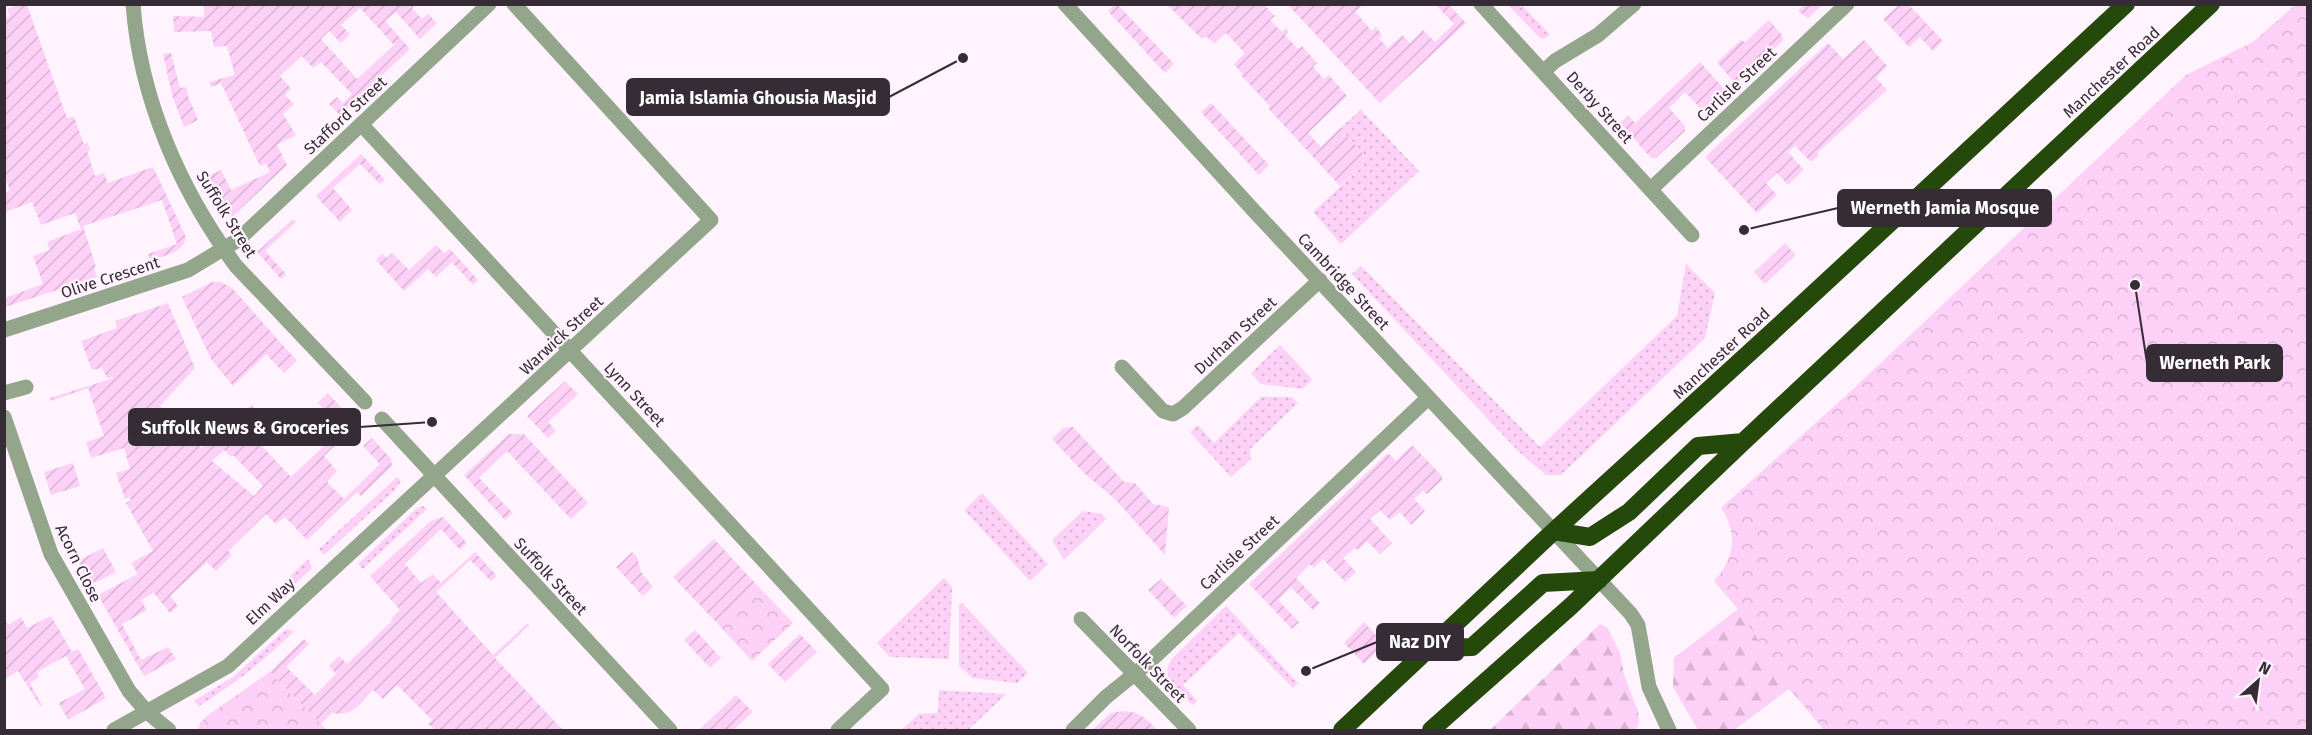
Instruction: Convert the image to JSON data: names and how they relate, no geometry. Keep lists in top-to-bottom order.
{
  "streets": {
    "highway": ["Manchester Road"],
    "street": [
      "Carlisle Street",
      "Derby Street",
      "Stafford Street",
      "Suffolk Street",
      "Olive Crescent",
      "Cambridge Street",
      "Warwick Street",
      "Durham Street",
      "Lynn Street",
      "Acorn Close",
      "Elm Way",
      "Norfolk Street"
    ]
  },
  "crossings": [
    ["Manchester Road", "Cambridge Street"],
    ["Carlisle Street", "Derby Street"],
    ["Carlisle Street", "Cambridge Street"],
    ["Carlisle Street", "Norfolk Street"],
    ["Stafford Street", "Suffolk Street"],
    ["Stafford Street", "Olive Crescent"],
    ["Stafford Street", "Lynn Street"],
    ["Suffolk Street", "Olive Crescent"],
    ["Suffolk Street", "Warwick Street"],
    ["Suffolk Street", "Elm Way"],
    ["Cambridge Street", "Durham Street"],
    ["Warwick Street", "Lynn Street"],
    ["Warwick Street", "Elm Way"],
    ["Acorn Close", "Elm Way"]
  ],
  "places": [
    "Jamia Islamia Ghousia Masjid",
    "Werneth Jamia Mosque",
    "Werneth Park",
    "Suffolk News & Groceries",
    "Naz DIY"
  ],
  "north": "top right"
}
